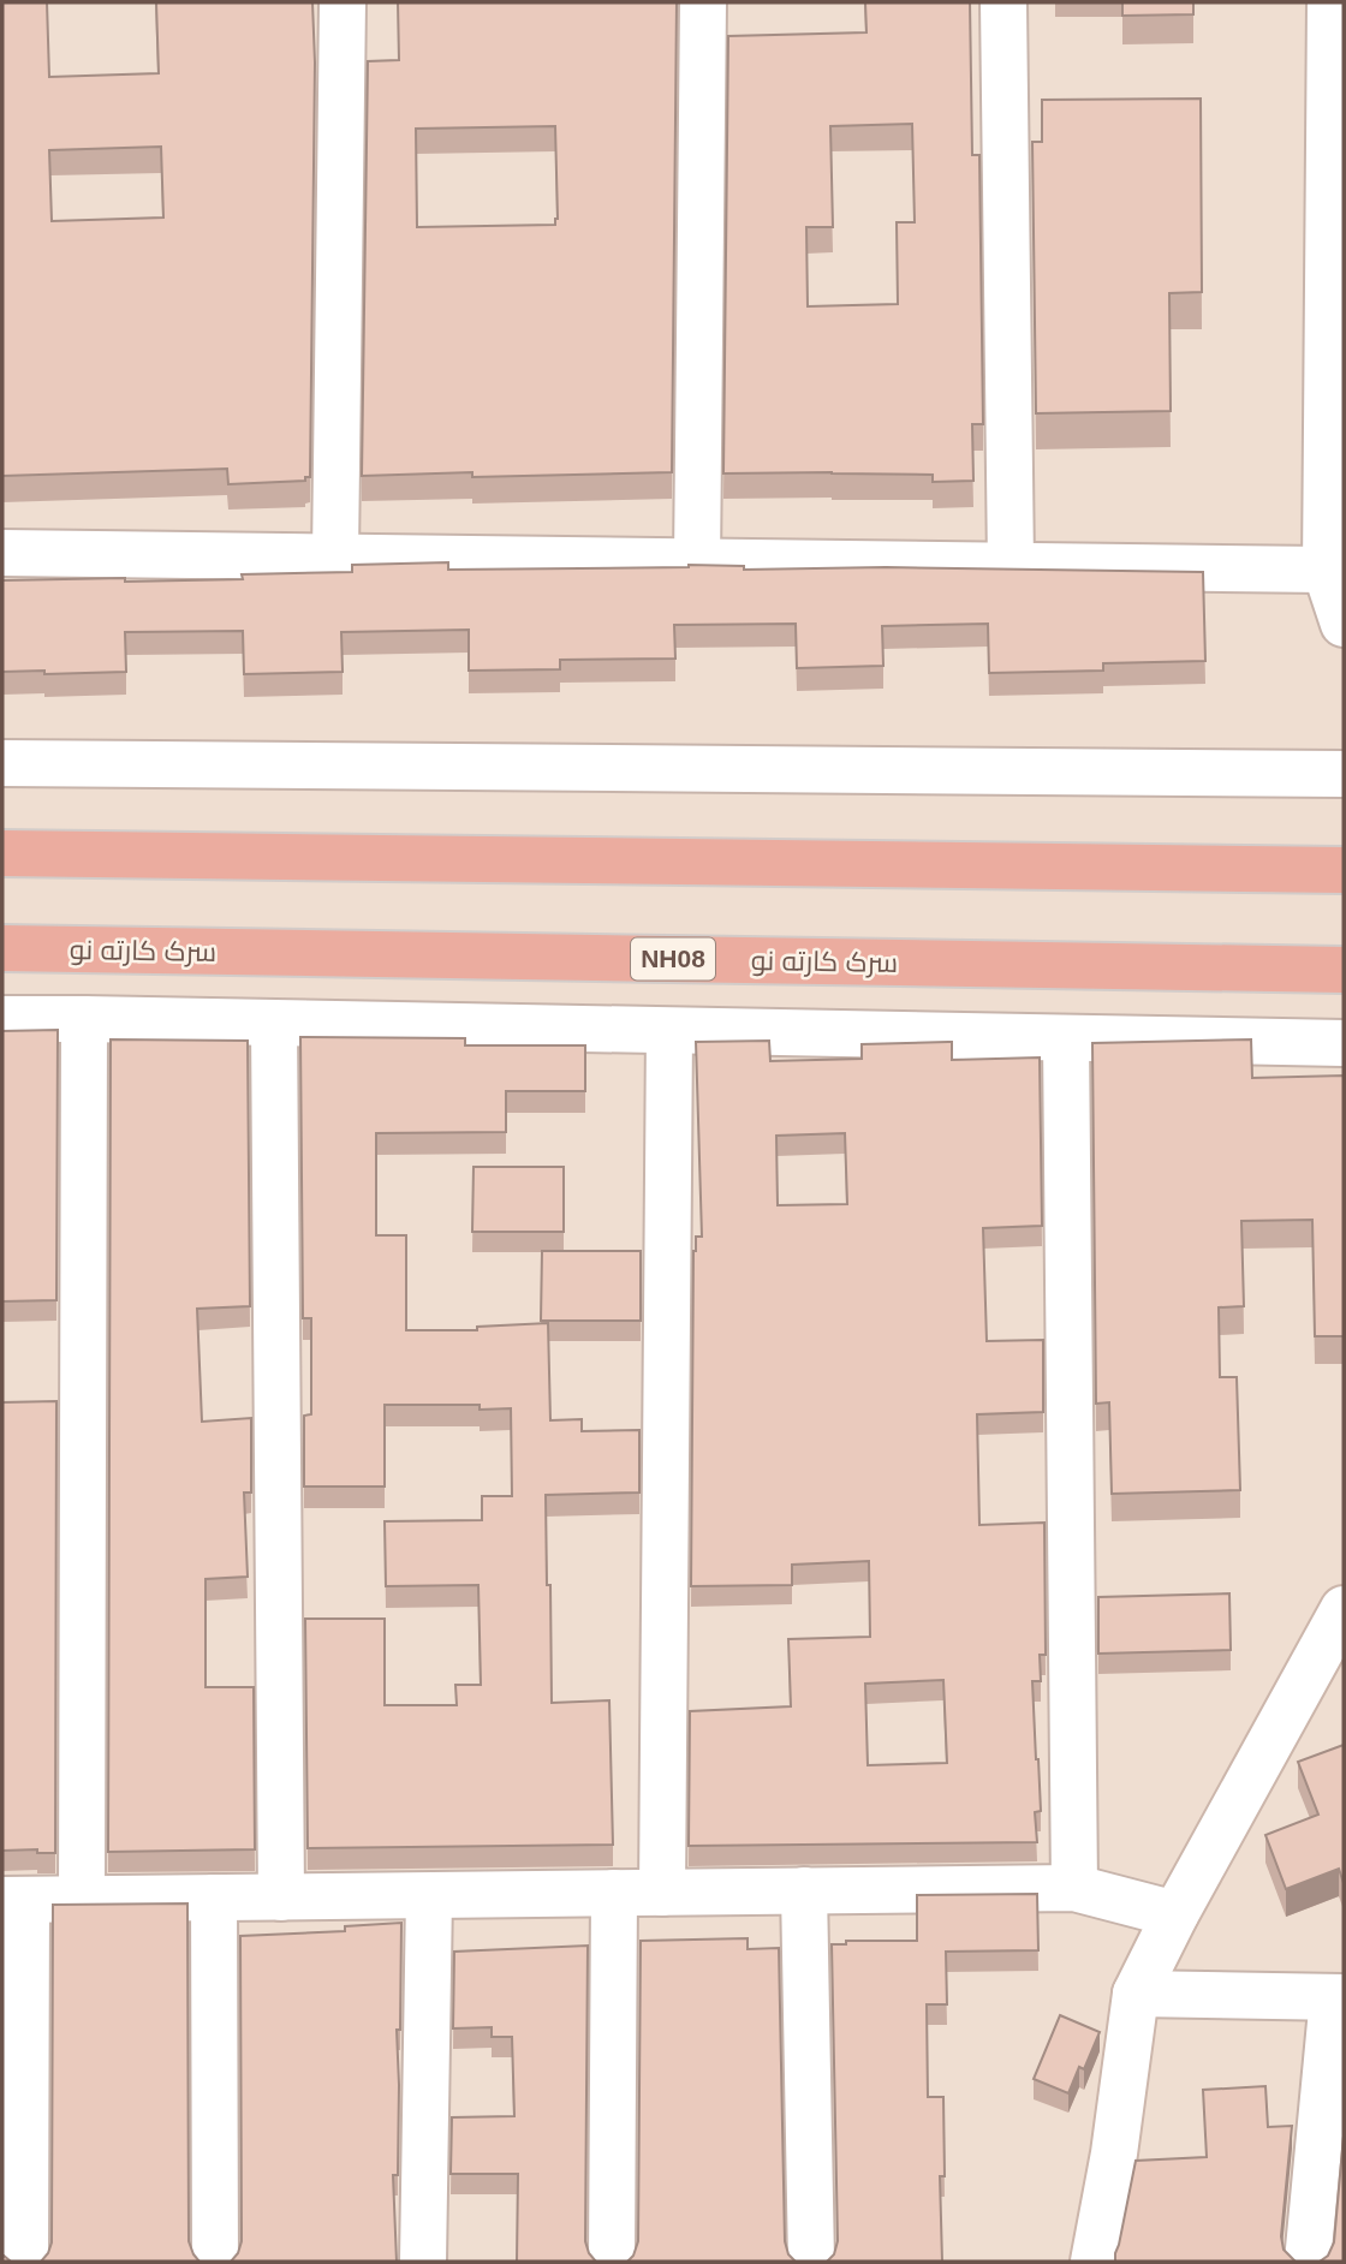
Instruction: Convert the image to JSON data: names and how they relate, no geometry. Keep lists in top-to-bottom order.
{
  "streets": {
    "highway": ["سرک کارته نو", "NH08"]
  }
}
